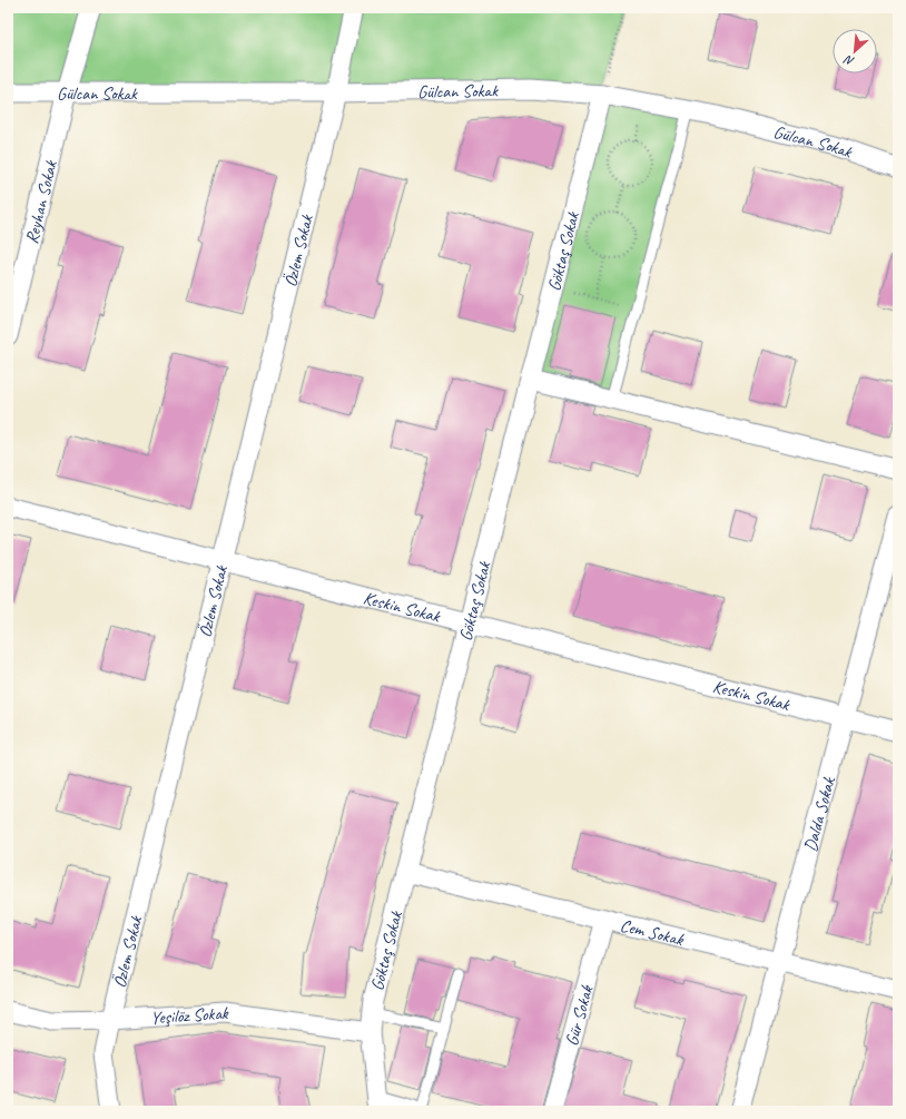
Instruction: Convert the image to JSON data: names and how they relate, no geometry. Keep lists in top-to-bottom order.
{
  "streets": {
    "street": [
      "Gülcan Sokak",
      "Reyhan Sokak",
      "Özlem Sokak",
      "Göktaş Sokak",
      "Keskin Sokak",
      "Dalda Sokak",
      "Cem Sokak",
      "Yeşilöz Sokak",
      "Gür Sokak"
    ]
  },
  "crossings": [
    ["Gülcan Sokak", "Reyhan Sokak"],
    ["Gülcan Sokak", "Özlem Sokak"],
    ["Gülcan Sokak", "Göktaş Sokak"],
    ["Özlem Sokak", "Keskin Sokak"],
    ["Özlem Sokak", "Yeşilöz Sokak"],
    ["Göktaş Sokak", "Keskin Sokak"],
    ["Göktaş Sokak", "Cem Sokak"],
    ["Göktaş Sokak", "Yeşilöz Sokak"],
    ["Keskin Sokak", "Dalda Sokak"],
    ["Dalda Sokak", "Cem Sokak"],
    ["Cem Sokak", "Gür Sokak"]
  ],
  "north": "bottom left"
}
